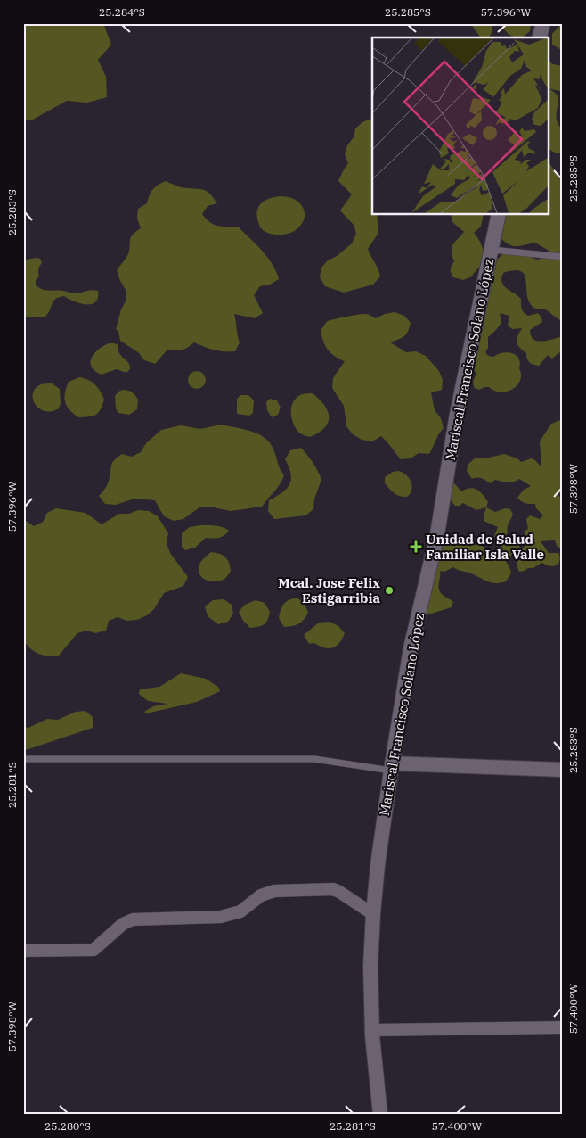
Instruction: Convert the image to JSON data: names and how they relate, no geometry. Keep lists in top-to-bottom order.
{
  "streets": {
    "street": ["Mariscal Francisco Solano López"]
  },
  "places": {
    "health": ["Unidad de Salud Familiar Isla Valle"],
    "other": ["Mcal. Jose Felix Estigarribia"]
  },
  "coordinates": [
    "25.284°S",
    "25.285°S",
    "57.396°W",
    "25.283°S",
    "57.398°W",
    "25.281°S",
    "57.400°W",
    "25.280°S"
  ]
}
